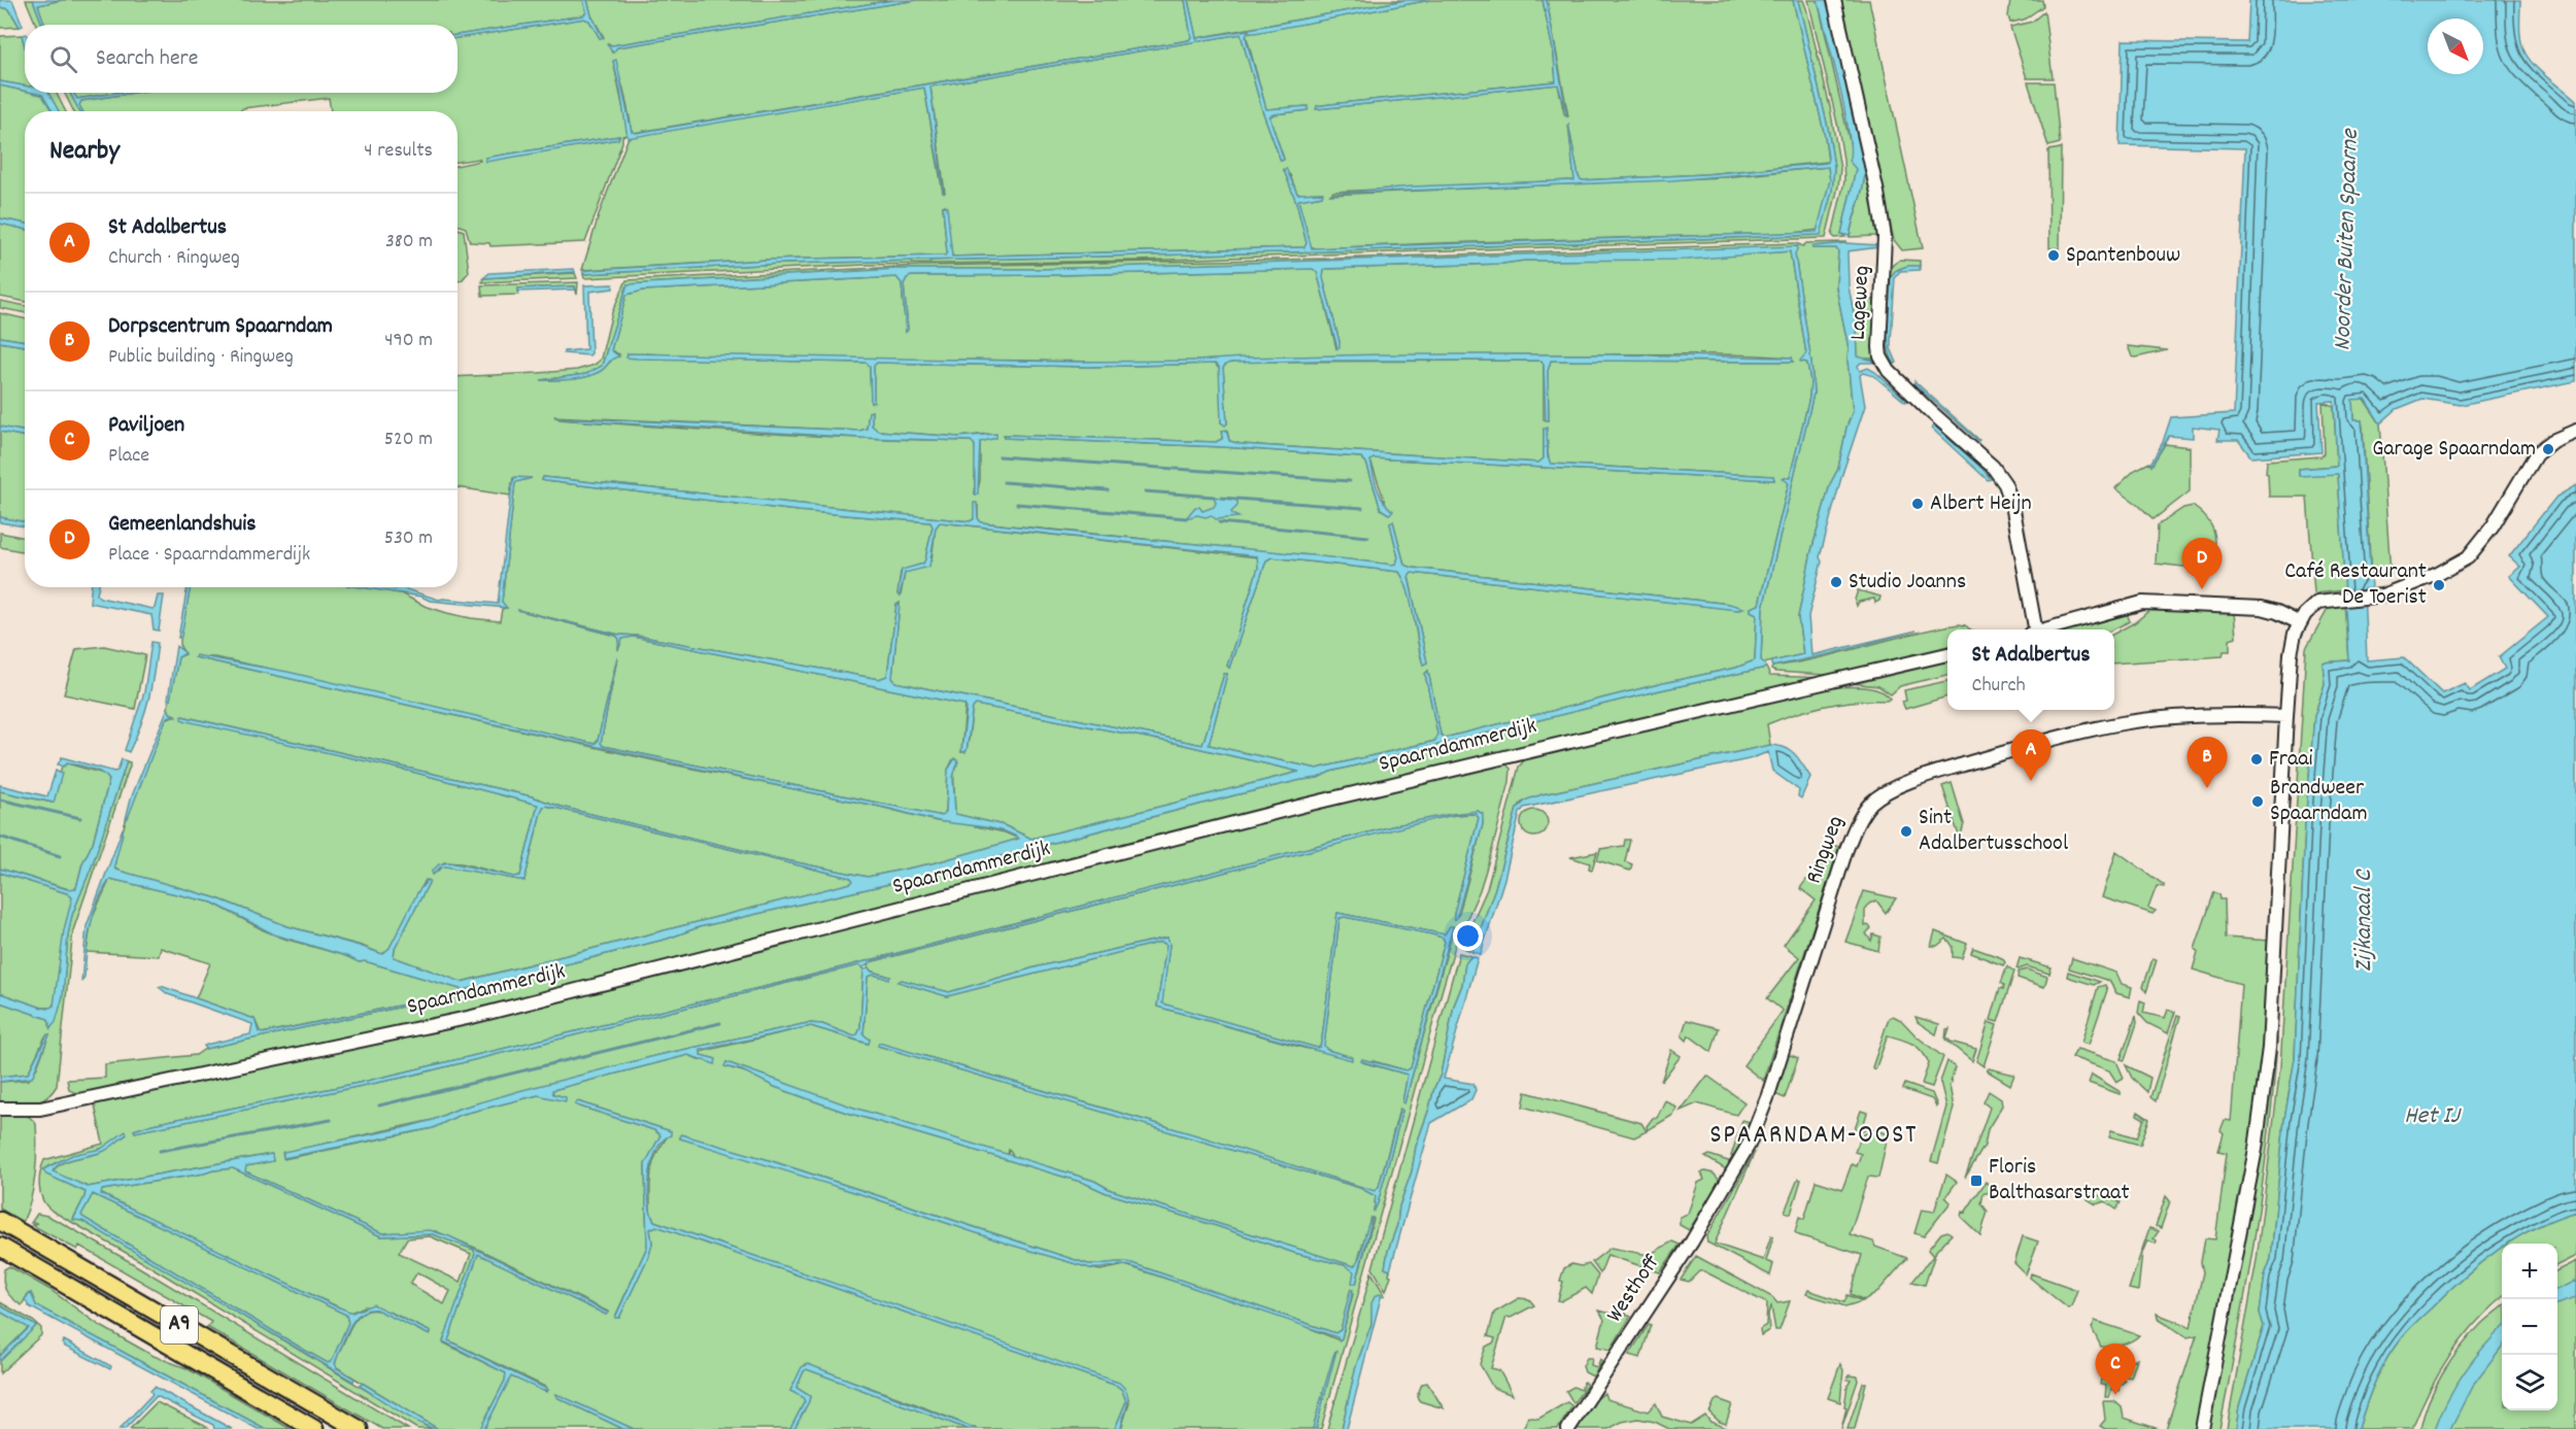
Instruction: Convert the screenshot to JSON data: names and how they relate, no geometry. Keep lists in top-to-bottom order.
{
  "streets": {
    "highway": ["A9"],
    "street": [
      "Lageweg",
      "Spaarndammerdijk",
      "Ringweg",
      "Westhoff"
    ]
  },
  "crossings": [
    ["Ringweg", "Westhoff"]
  ],
  "districts": ["SPAARNDAM-OOST"],
  "water": ["Noorder Buiten Spaarne", "Zijkanaal C", "Het IJ"],
  "places": {
    "other": [
      "Spantenbouw",
      "Garage Spaarndam",
      "Albert Heijn",
      "Studio Joanns",
      "Café Restaurant De Toerist",
      "Fraai",
      "Brandweer Spaarndam",
      "Sint Adalbertusschool"
    ],
    "transit": ["Floris Balthasarstraat"]
  },
  "north": "bottom right",
  "page": {
    "search": "Search here",
    "heading": ["Nearby", "4 results"],
    "list": [
      {
        "mark": "A",
        "name": "St Adalbertus",
        "note": "Church · Ringweg",
        "value": "380 m"
      },
      {
        "mark": "B",
        "name": "Dorpscentrum Spaarndam",
        "note": "Public building · Ringweg",
        "value": "490 m"
      },
      {
        "mark": "C",
        "name": "Paviljoen",
        "note": "Place",
        "value": "520 m"
      },
      {
        "mark": "D",
        "name": "Gemeenlandshuis",
        "note": "Place · Spaarndammerdijk",
        "value": "530 m"
      }
    ],
    "pins": [
      "D",
      "A",
      "B",
      "C"
    ],
    "popup": ["St Adalbertus", "Church"],
    "map_buttons": ["+", "−"]
  }
}
